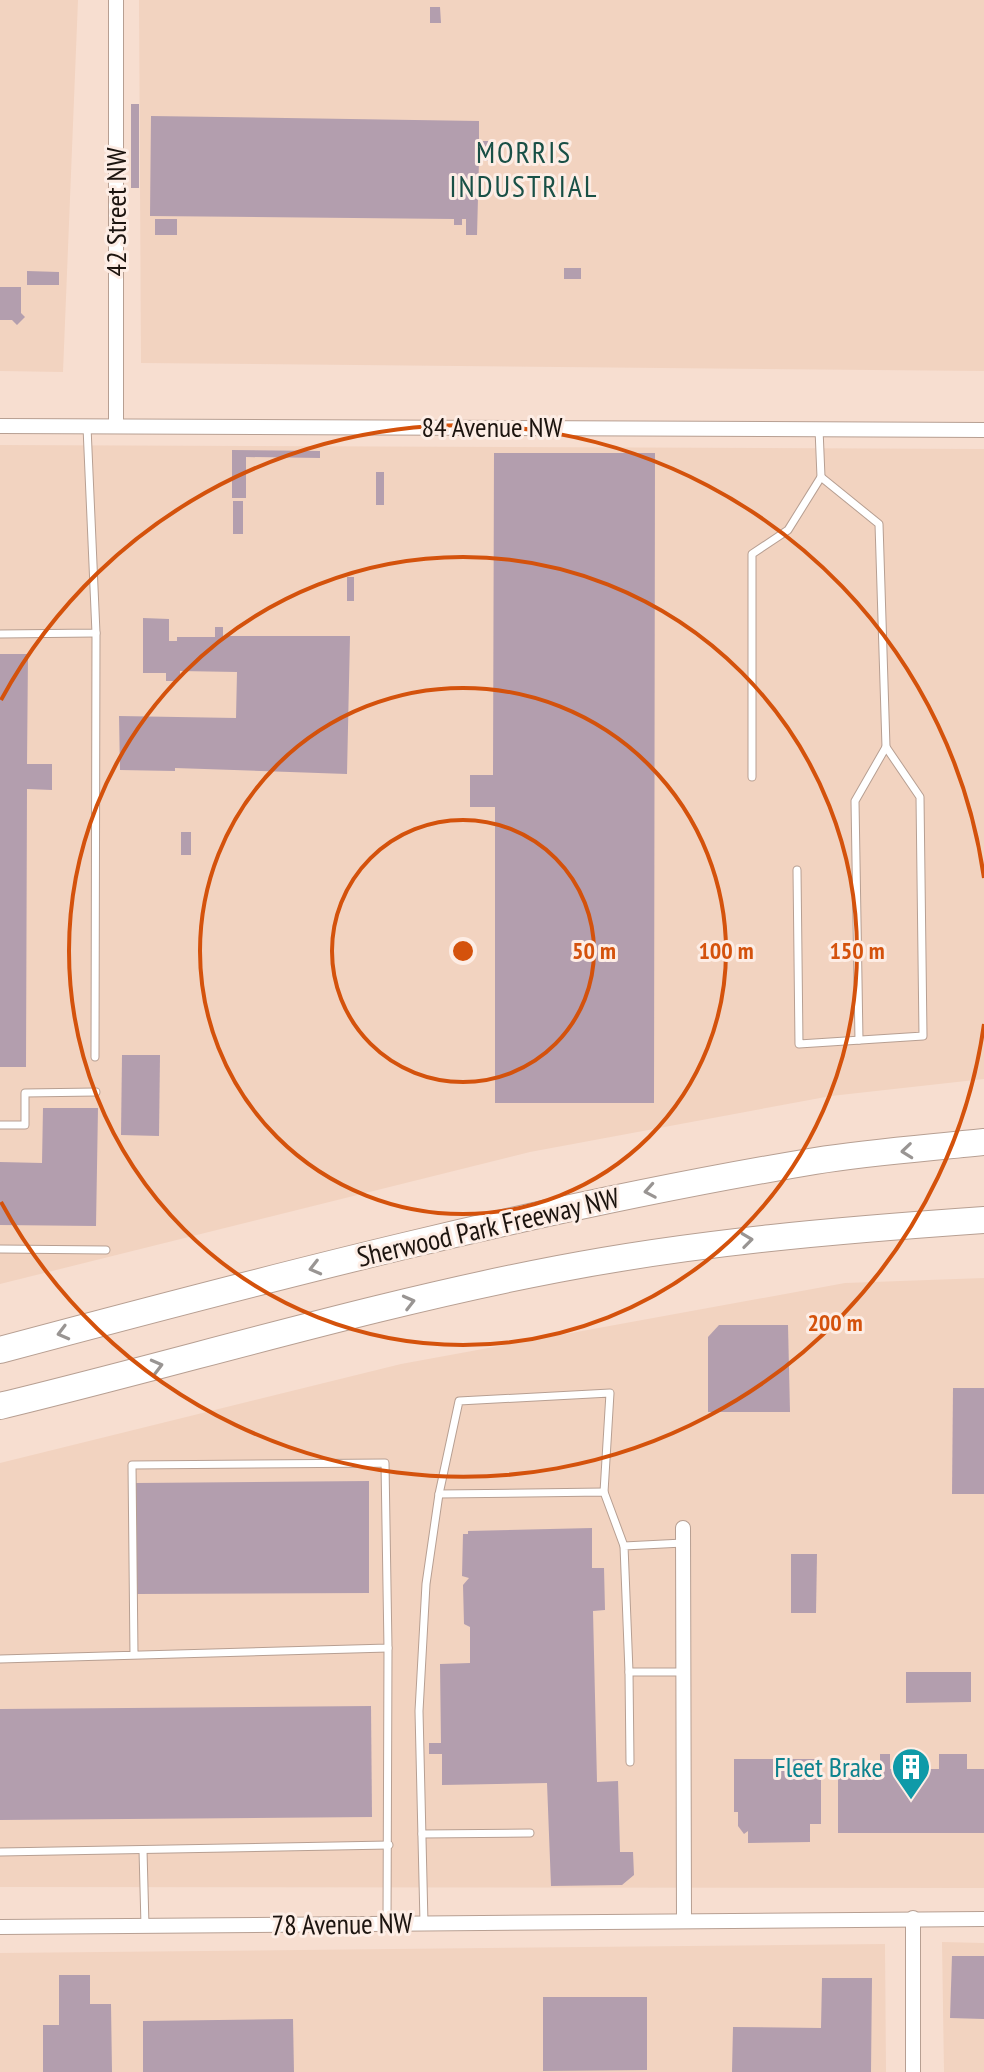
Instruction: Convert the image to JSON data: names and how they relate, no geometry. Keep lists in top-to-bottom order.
{
  "streets": {
    "highway": ["Sherwood Park Freeway NW"],
    "street": ["42 Street NW", "84 Avenue NW", "78 Avenue NW"]
  },
  "crossings": [
    ["42 Street NW", "84 Avenue NW"]
  ],
  "districts": ["MORRIS INDUSTRIAL"],
  "places": {
    "building": ["Fleet Brake"]
  },
  "rings": [
    "50 m",
    "100 m",
    "150 m",
    "200 m"
  ]
}
